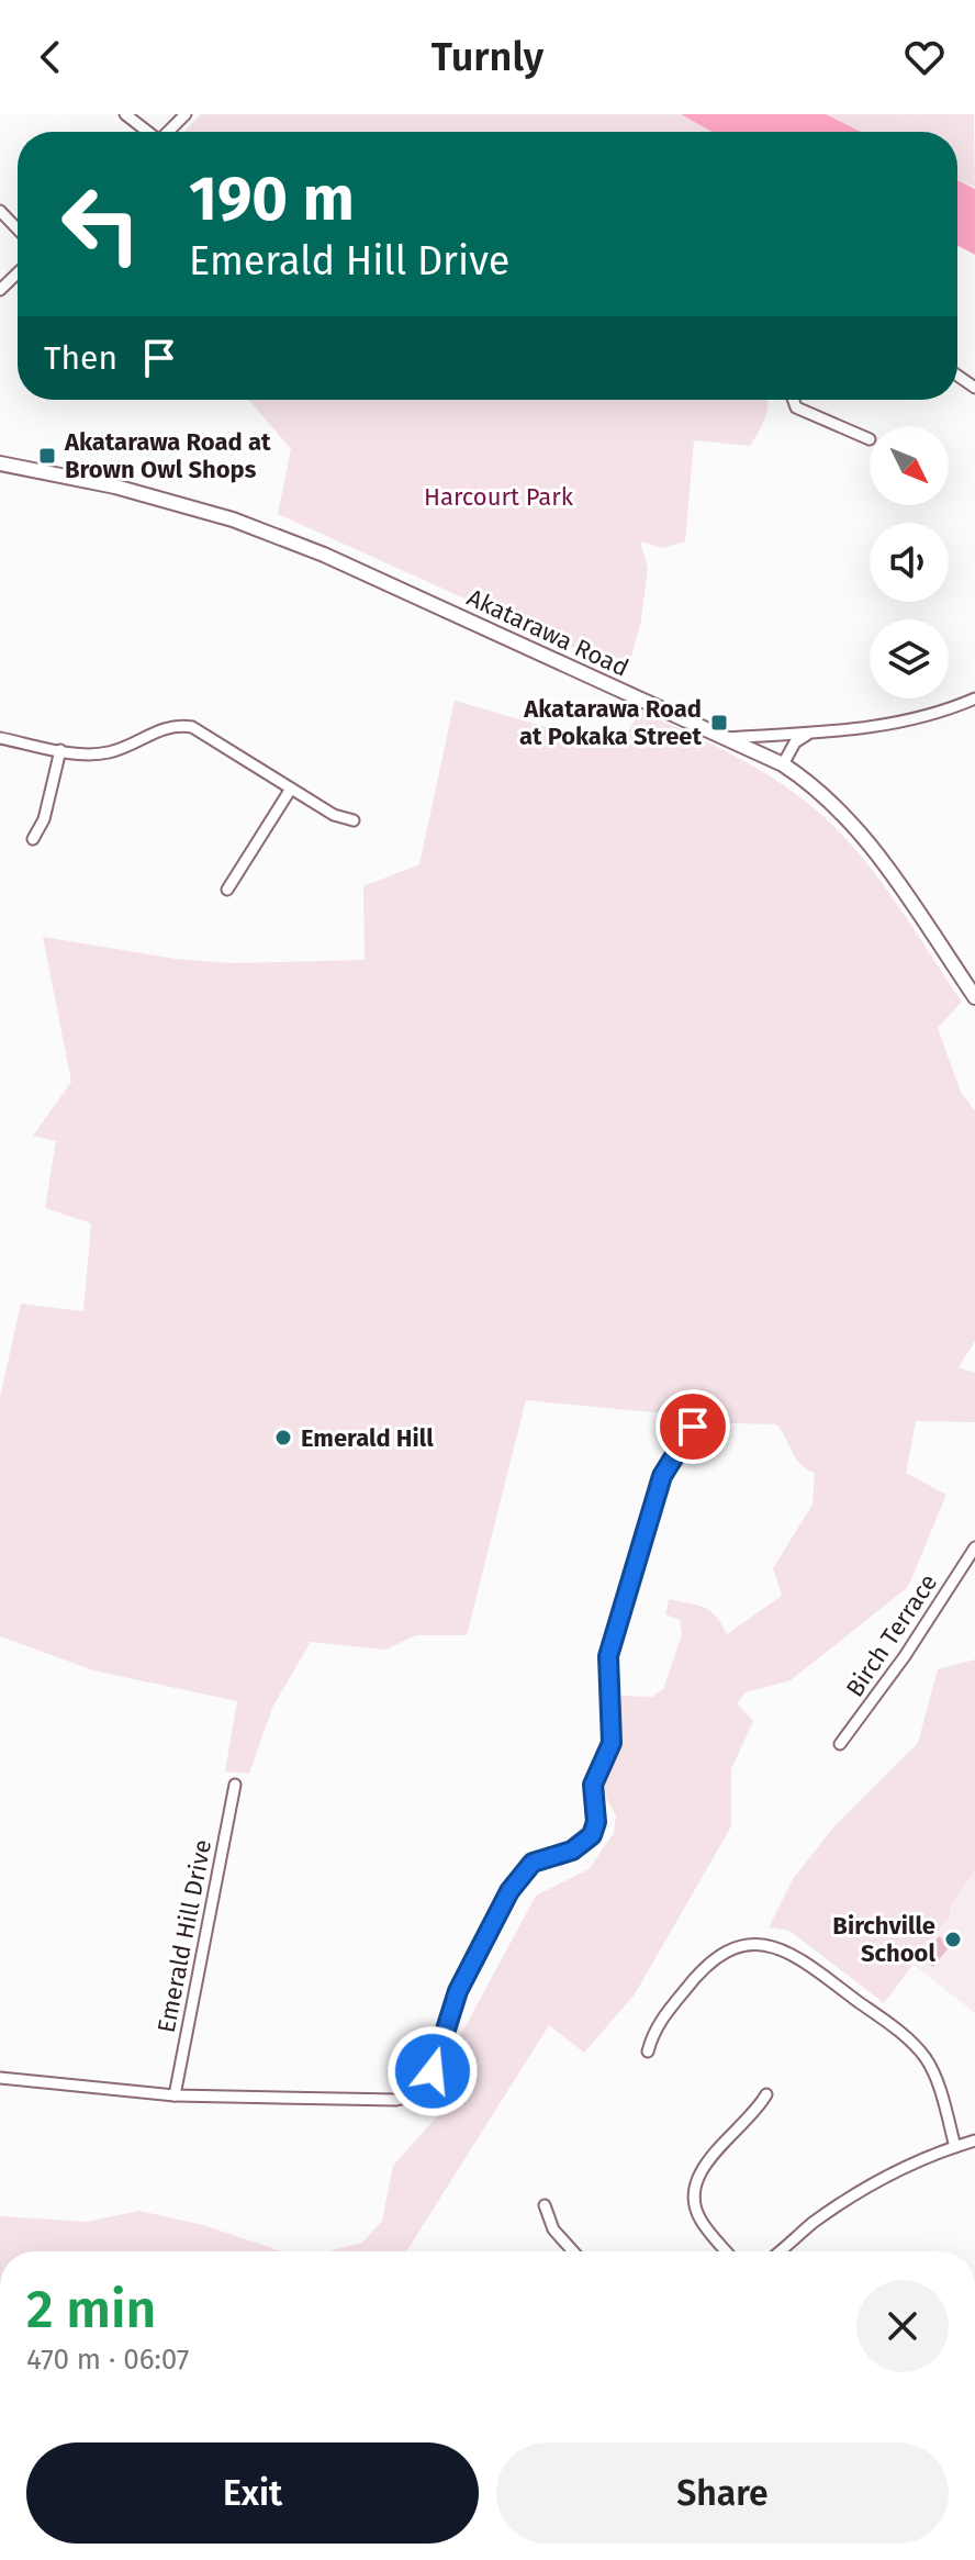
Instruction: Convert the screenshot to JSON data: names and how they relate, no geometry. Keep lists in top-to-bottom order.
{
  "streets": {
    "street": ["Akatarawa Road", "Birch Terrace", "Emerald Hill Drive"]
  },
  "parks": ["Harcourt Park"],
  "places": {
    "transit": ["Akatarawa Road at Brown Owl Shops", "Akatarawa Road at Pokaka Street"],
    "other": ["Emerald Hill", "Birchville School"]
  },
  "north": "bottom right",
  "page": {
    "header": "Turnly",
    "turn": ["190 m", "Emerald Hill Drive"],
    "then": "Then",
    "heading": ["2 min", "470 m · 06:07"],
    "buttons": ["Exit", "Share"]
  }
}
